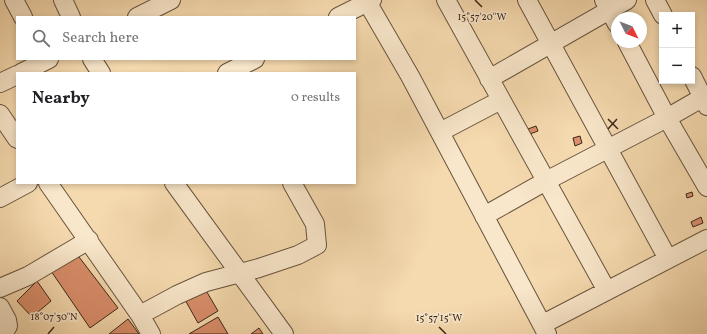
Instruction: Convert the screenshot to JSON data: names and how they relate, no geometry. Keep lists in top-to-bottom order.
{
  "north": "bottom right",
  "page": {
    "map_buttons": ["+", "−"],
    "search": "Search here",
    "heading": ["Nearby", "0 results"]
  },
  "coordinates": ["15°57'20\"W", "18°07'30\"N", "15°57'15\"W"]
}
